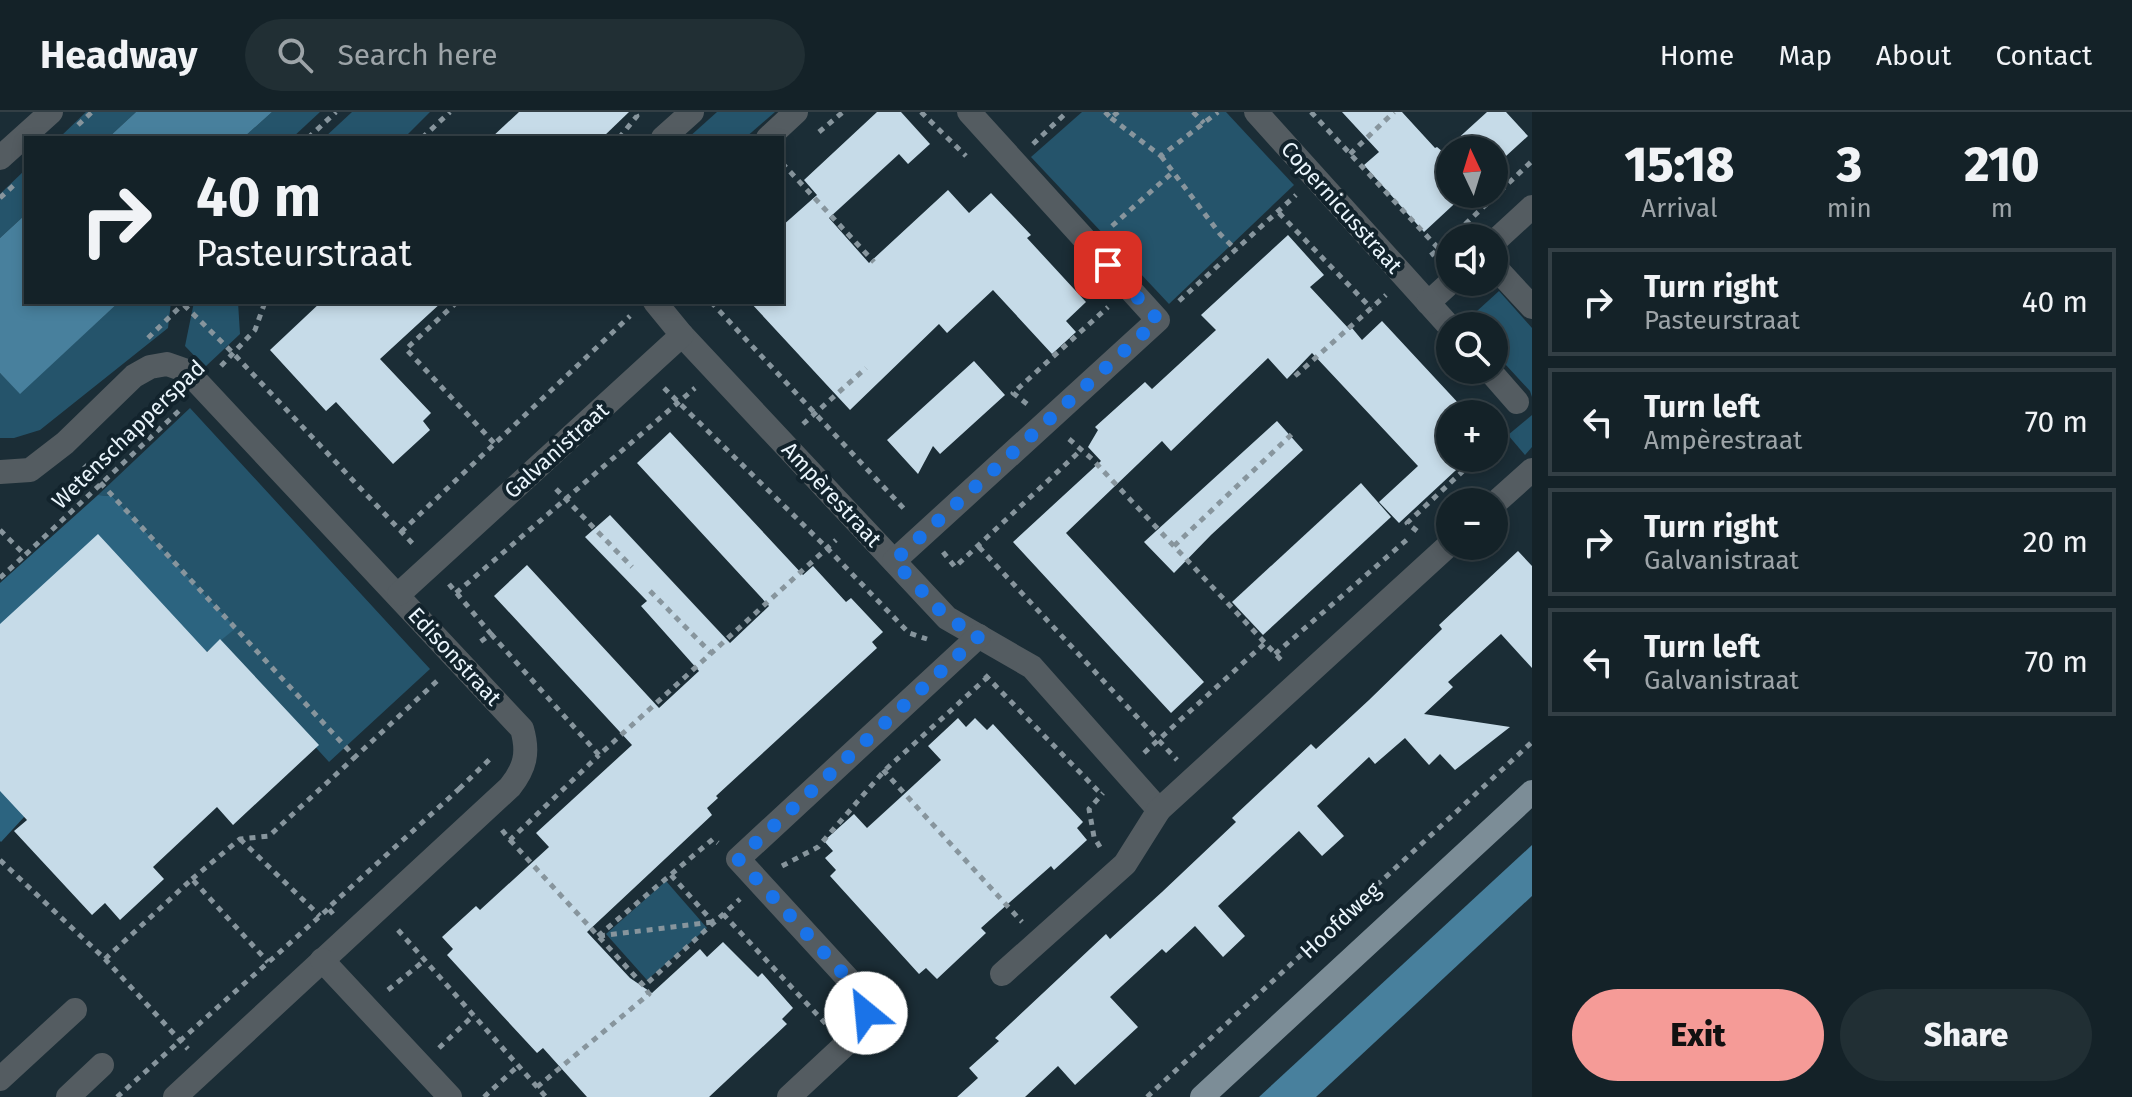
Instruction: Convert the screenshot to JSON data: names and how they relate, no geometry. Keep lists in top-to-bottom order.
{
  "streets": {
    "main road": ["Hoofdweg"],
    "street": [
      "Copernicusstraat",
      "Galvanistraat",
      "Ampèrestraat",
      "Edisonstraat"
    ],
    "path": ["Wetenschapperspad"]
  },
  "crossings": [
    ["Wetenschapperspad", "Edisonstraat"],
    ["Galvanistraat", "Ampèrestraat"],
    ["Galvanistraat", "Edisonstraat"]
  ],
  "north": "top",
  "page": {
    "header": "Headway",
    "search": "Search here",
    "nav": [
      "Home",
      "Map",
      "About",
      "Contact"
    ],
    "eta": [
      "15:18",
      "Arrival",
      "3",
      "min",
      "210",
      "m"
    ],
    "map_buttons": ["+", "−"],
    "turn": ["40 m", "Pasteurstraat"],
    "list": [
      {
        "name": "Turn right",
        "note": "Pasteurstraat",
        "value": "40 m"
      },
      {
        "name": "Turn left",
        "note": "Ampèrestraat",
        "value": "70 m"
      },
      {
        "name": "Turn right",
        "note": "Galvanistraat",
        "value": "20 m"
      },
      {
        "name": "Turn left",
        "note": "Galvanistraat",
        "value": "70 m"
      }
    ],
    "buttons": ["Exit", "Share"]
  }
}
